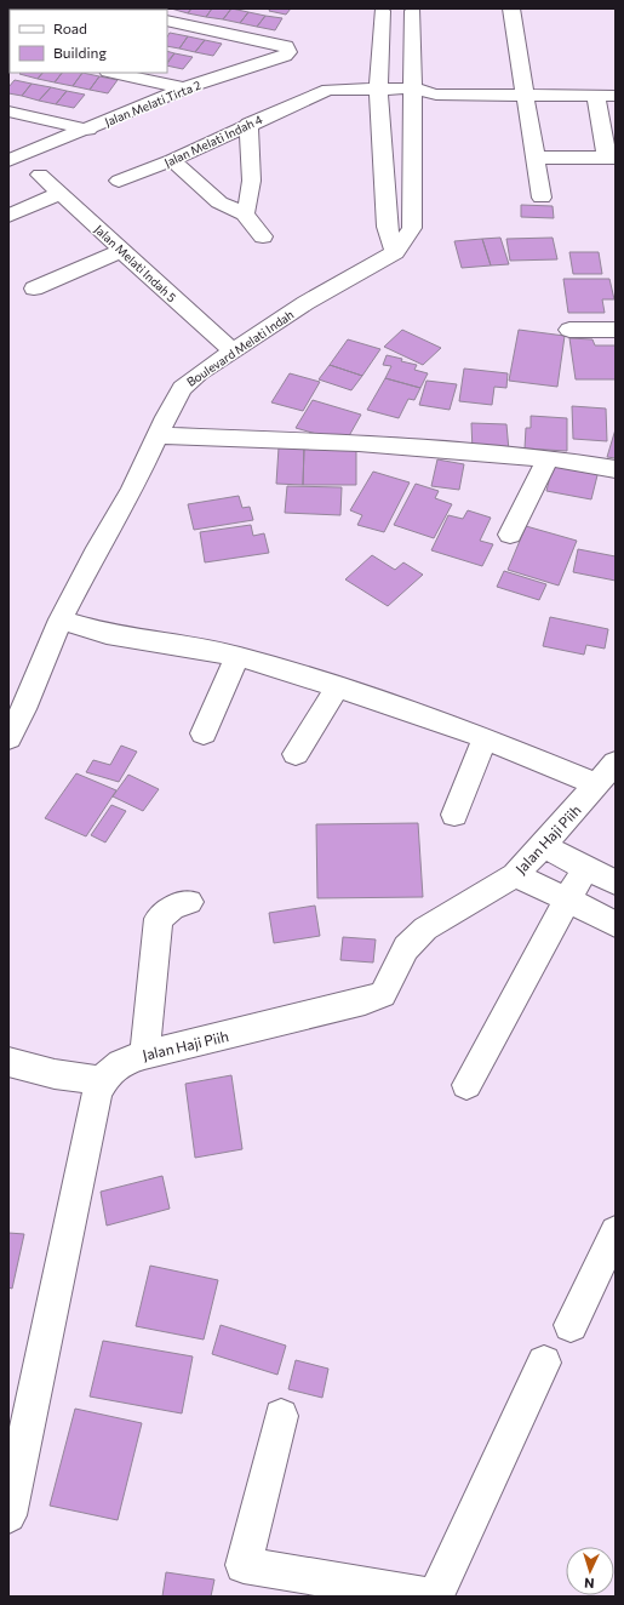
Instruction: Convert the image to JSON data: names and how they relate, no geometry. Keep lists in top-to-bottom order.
{
  "streets": {
    "street": [
      "Jalan Melati Tirta 2",
      "Jalan Melati Indah 4",
      "Jalan Melati Indah 5",
      "Boulevard Melati Indah",
      "Jalan Haji Piih"
    ]
  },
  "crossings": [
    ["Jalan Melati Indah 4", "Boulevard Melati Indah"],
    ["Jalan Melati Indah 5", "Boulevard Melati Indah"]
  ],
  "legend": ["Road", "Building"],
  "north": "bottom"
}
